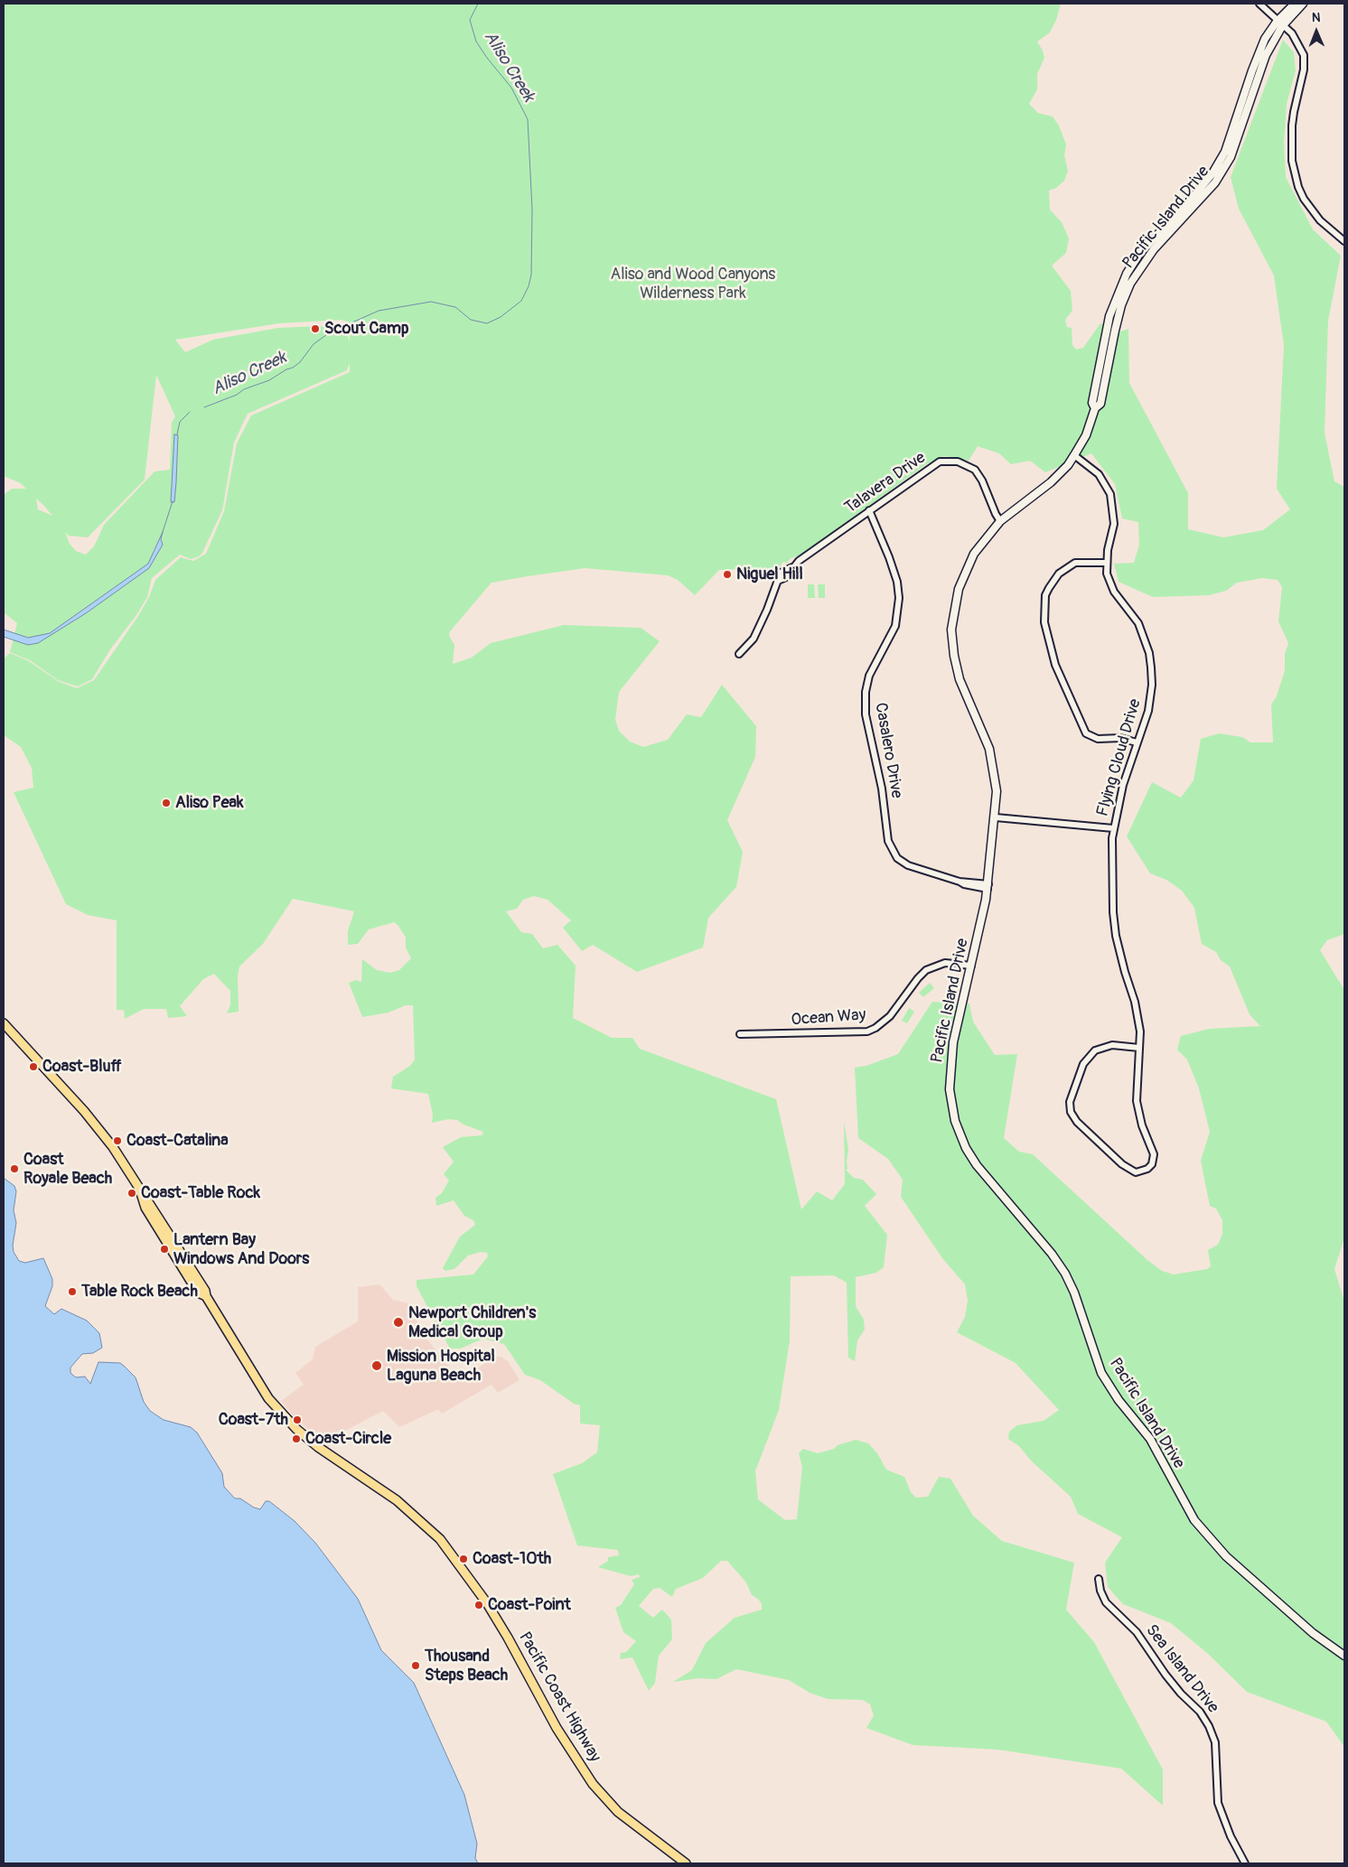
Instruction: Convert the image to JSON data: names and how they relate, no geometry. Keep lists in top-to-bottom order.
{
  "streets": {
    "highway": ["Pacific Coast Highway"],
    "main road": ["Pacific Island Drive"],
    "street": [
      "Talavera Drive",
      "Casalero Drive",
      "Flying Cloud Drive",
      "Ocean Way",
      "Sea Island Drive"
    ]
  },
  "crossings": [
    ["Pacific Island Drive", "Talavera Drive"],
    ["Pacific Island Drive", "Casalero Drive"],
    ["Pacific Island Drive", "Flying Cloud Drive"],
    ["Pacific Island Drive", "Ocean Way"],
    ["Talavera Drive", "Casalero Drive"]
  ],
  "water": ["Aliso Creek"],
  "parks": ["Aliso and Wood Canyons Wilderness Park"],
  "places": [
    "Scout Camp",
    "Niguel Hill",
    "Aliso Peak",
    "Coast-Bluff",
    "Coast-Catalina",
    "Coast Royale Beach",
    "Coast-Table Rock",
    "Lantern Bay Windows And Doors",
    "Table Rock Beach",
    "Newport Children's Medical Group",
    "Mission Hospital Laguna Beach",
    "Coast-7th",
    "Coast-Circle",
    "Coast-10th",
    "Coast-Point",
    "Thousand Steps Beach"
  ],
  "north": "top"
}
